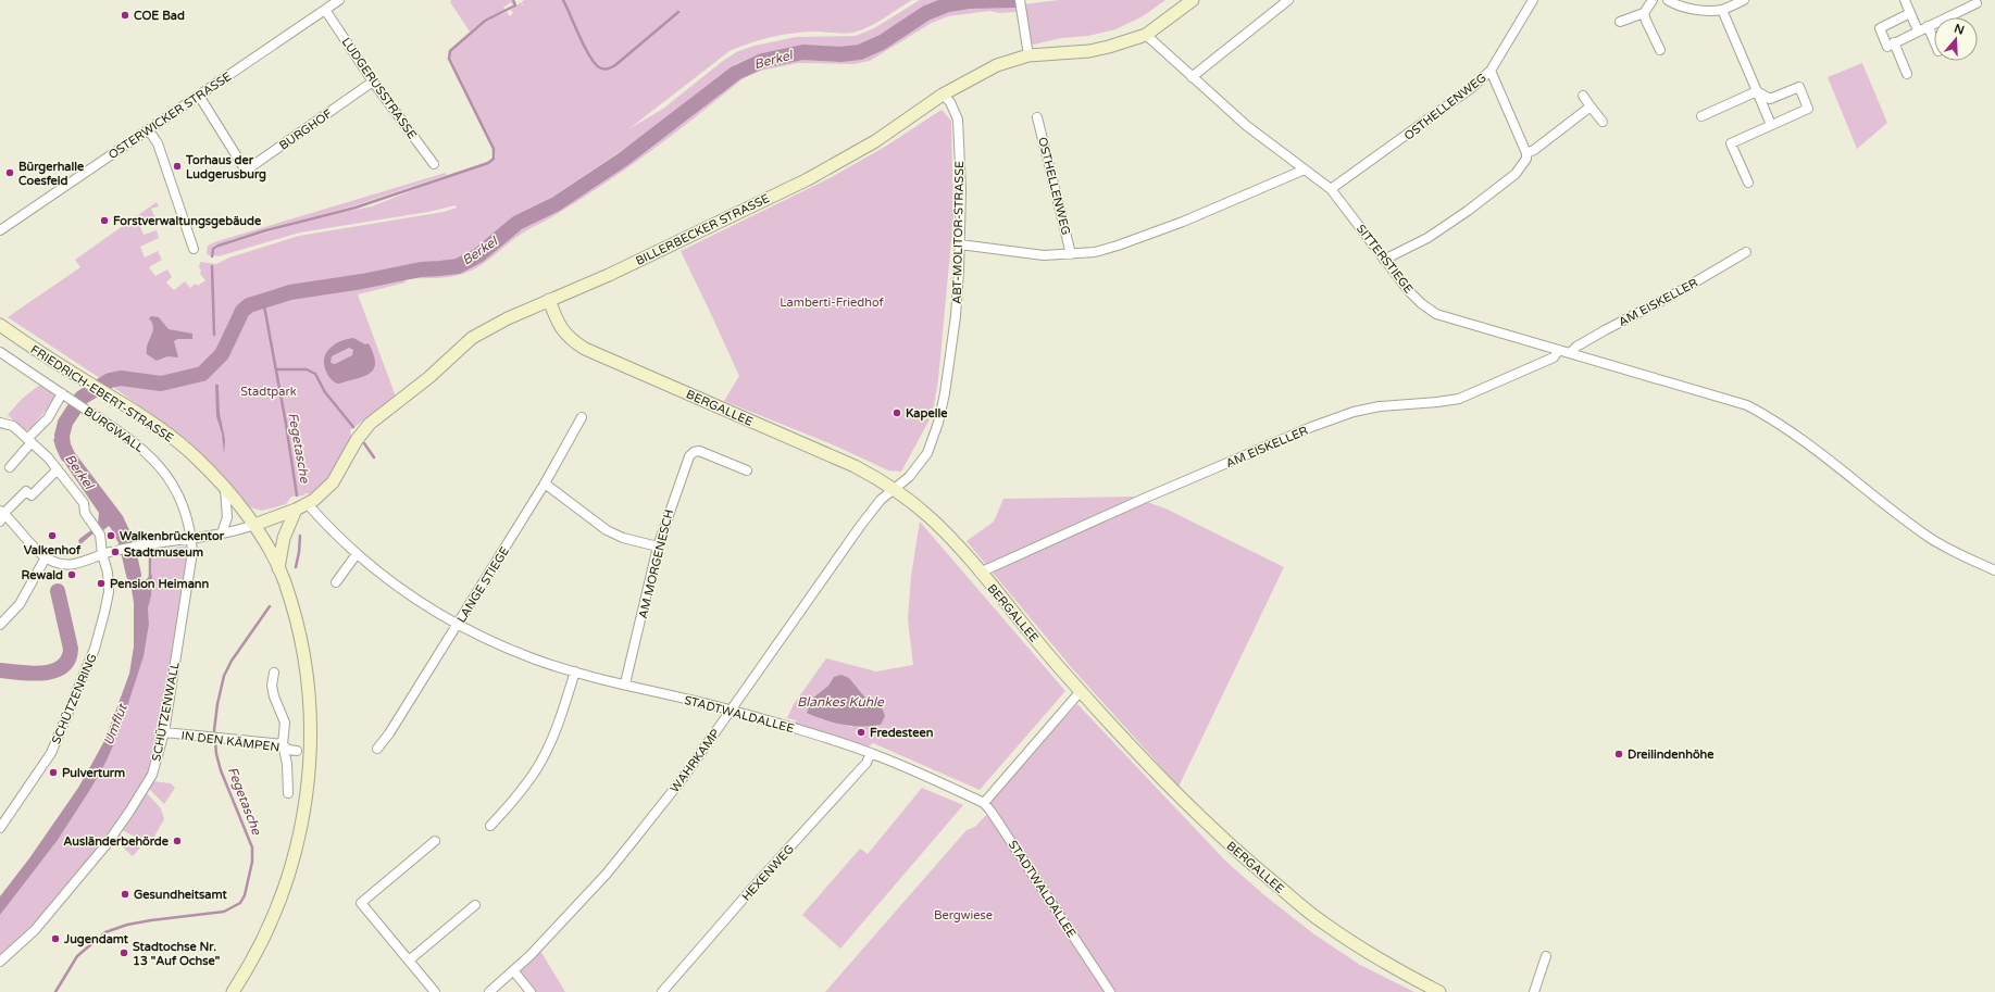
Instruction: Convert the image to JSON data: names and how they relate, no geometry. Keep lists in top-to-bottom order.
{
  "streets": {
    "street": [
      "LUDGERUSSTRASSE",
      "OSTHELLENWEG",
      "OSTERWICKER STRASSE",
      "BURGHOF",
      "BILLERBECKER STRASSE",
      "ABT-MOLITOR-STRASSE",
      "SITTERSTIEGE",
      "AM EISKELLER",
      "FRIEDRICH-EBERT-STRASSE",
      "BERGALLEE",
      "BURGWALL",
      "AM MORGENESCH",
      "LANGE STIEGE",
      "SCHÜTZENRING",
      "SCHÜTZENWALL",
      "STADTWALDALLEE",
      "IN DEN KÄMPEN",
      "WAHRKAMP",
      "HEXENWEG"
    ]
  },
  "crossings": [
    ["LUDGERUSSTRASSE", "OSTERWICKER STRASSE"],
    ["LUDGERUSSTRASSE", "BURGHOF"],
    ["OSTHELLENWEG", "SITTERSTIEGE"],
    ["OSTERWICKER STRASSE", "BURGHOF"],
    ["BILLERBECKER STRASSE", "ABT-MOLITOR-STRASSE"],
    ["BILLERBECKER STRASSE", "SITTERSTIEGE"],
    ["BILLERBECKER STRASSE", "FRIEDRICH-EBERT-STRASSE"],
    ["BILLERBECKER STRASSE", "BERGALLEE"],
    ["BILLERBECKER STRASSE", "STADTWALDALLEE"],
    ["ABT-MOLITOR-STRASSE", "BERGALLEE"],
    ["ABT-MOLITOR-STRASSE", "WAHRKAMP"],
    ["SITTERSTIEGE", "AM EISKELLER"],
    ["AM EISKELLER", "BERGALLEE"],
    ["BERGALLEE", "WAHRKAMP"],
    ["BURGWALL", "SCHÜTZENWALL"],
    ["AM MORGENESCH", "STADTWALDALLEE"],
    ["LANGE STIEGE", "STADTWALDALLEE"],
    ["SCHÜTZENWALL", "IN DEN KÄMPEN"],
    ["STADTWALDALLEE", "WAHRKAMP"],
    ["STADTWALDALLEE", "HEXENWEG"]
  ],
  "water": [
    "Berkel",
    "Fegetasche",
    "Blankes Kuhle",
    "Umflut"
  ],
  "parks": ["Lamberti-Friedhof", "Stadtpark", "Bergwiese"],
  "places": [
    "COE Bad",
    "Torhaus der Ludgerusburg",
    "Bürgerhalle Coesfeld",
    "Forstverwaltungsgebäude",
    "Kapelle",
    "Valkenhof",
    "Walkenbrückentor",
    "Stadtmuseum",
    "Rewald",
    "Pension Heimann",
    "Fredesteen",
    "Dreilindenhöhe",
    "Pulverturm",
    "Ausländerbehörde",
    "Gesundheitsamt",
    "Jugendamt",
    "Stadtochse Nr. 13 \"Auf Ochse\""
  ],
  "north": "top"
}
